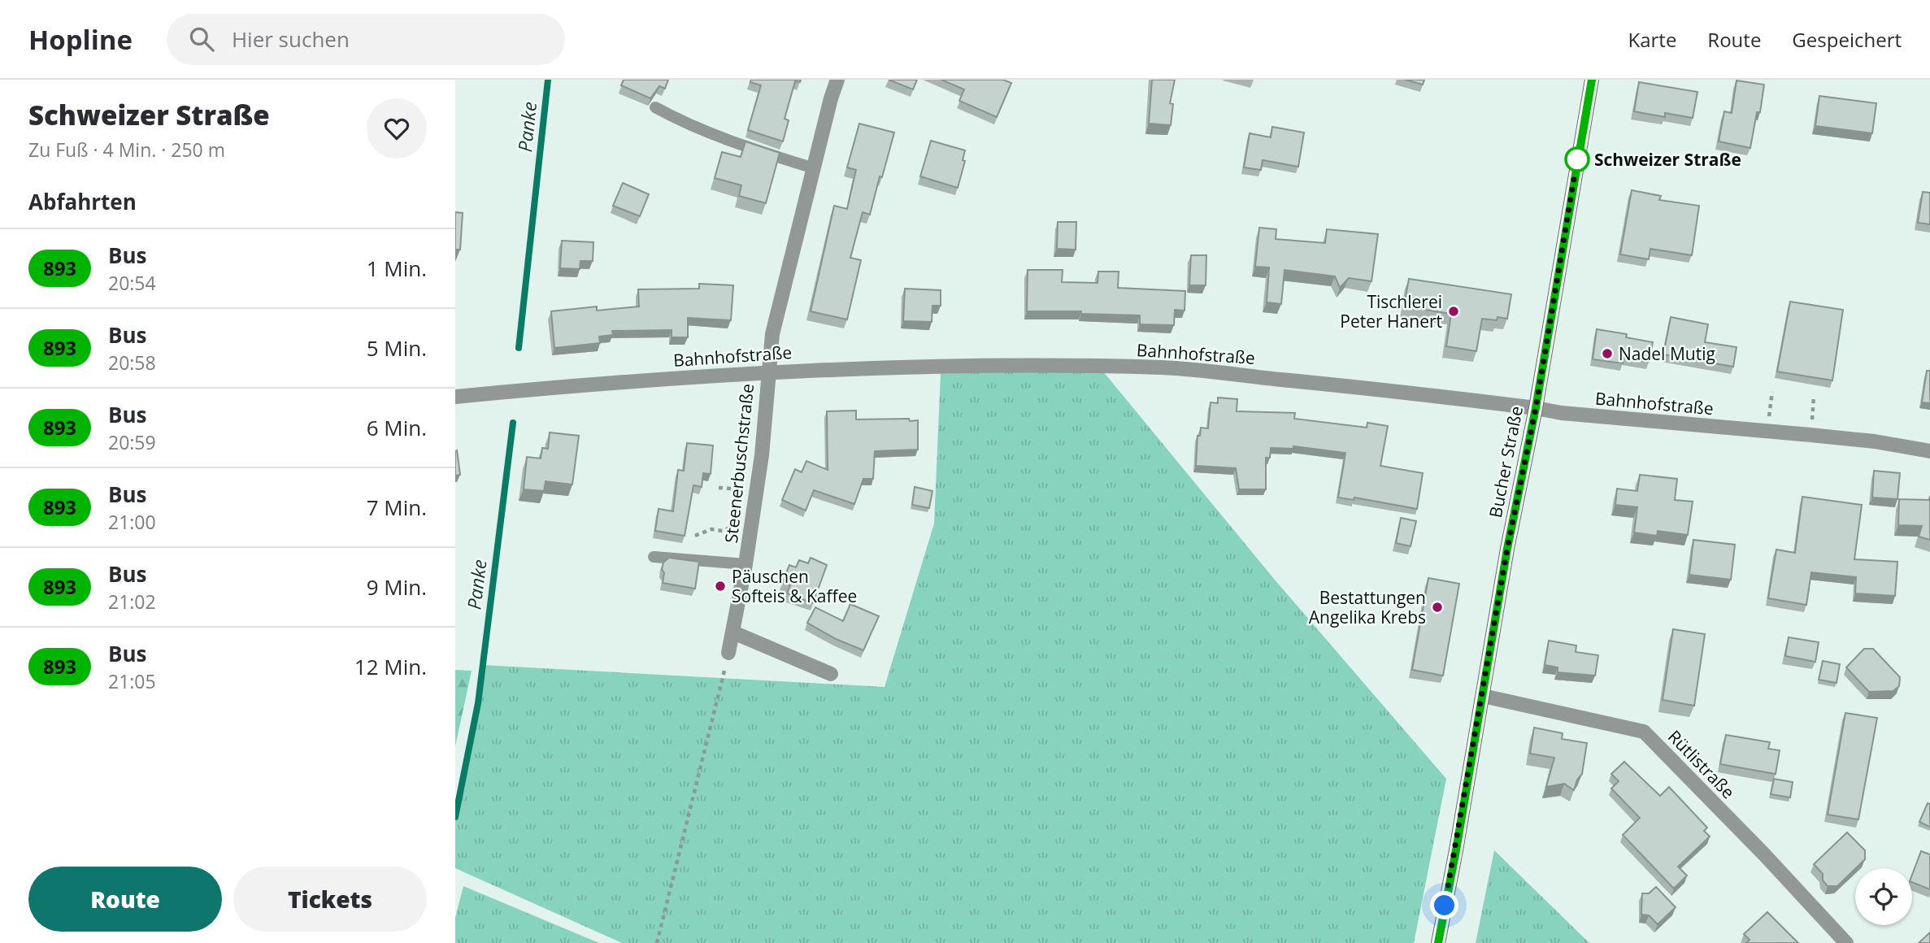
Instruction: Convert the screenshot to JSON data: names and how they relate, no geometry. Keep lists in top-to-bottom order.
{
  "streets": {
    "main road": ["Bucher Straße"],
    "street": ["Bahnhofstraße", "Steenerbuschstraße", "Rütlistraße"]
  },
  "crossings": [
    ["Bahnhofstraße", "Bucher Straße"],
    ["Bahnhofstraße", "Steenerbuschstraße"],
    ["Bucher Straße", "Rütlistraße"]
  ],
  "water": ["Panke"],
  "places": [
    "Schweizer Straße",
    "Tischlerei Peter Hanert",
    "Nadel Mutig",
    "Päuschen Softeis & Kaffee",
    "Bestattungen Angelika Krebs"
  ],
  "lines": ["bus line 893"],
  "page": {
    "header": "Hopline",
    "search": "Hier suchen",
    "nav": ["Karte", "Route", "Gespeichert"],
    "heading": [
      ["Schweizer Straße", "Zu Fuß · 4 Min. · 250 m"],
      "Abfahrten"
    ],
    "list": [
      {
        "mark": "893",
        "name": "Bus",
        "note": "20:54",
        "value": "1 Min."
      },
      {
        "mark": "893",
        "name": "Bus",
        "note": "20:58",
        "value": "5 Min."
      },
      {
        "mark": "893",
        "name": "Bus",
        "note": "20:59",
        "value": "6 Min."
      },
      {
        "mark": "893",
        "name": "Bus",
        "note": "21:00",
        "value": "7 Min."
      },
      {
        "mark": "893",
        "name": "Bus",
        "note": "21:02",
        "value": "9 Min."
      },
      {
        "mark": "893",
        "name": "Bus",
        "note": "21:05",
        "value": "12 Min."
      }
    ],
    "buttons": ["Route", "Tickets"]
  }
}
